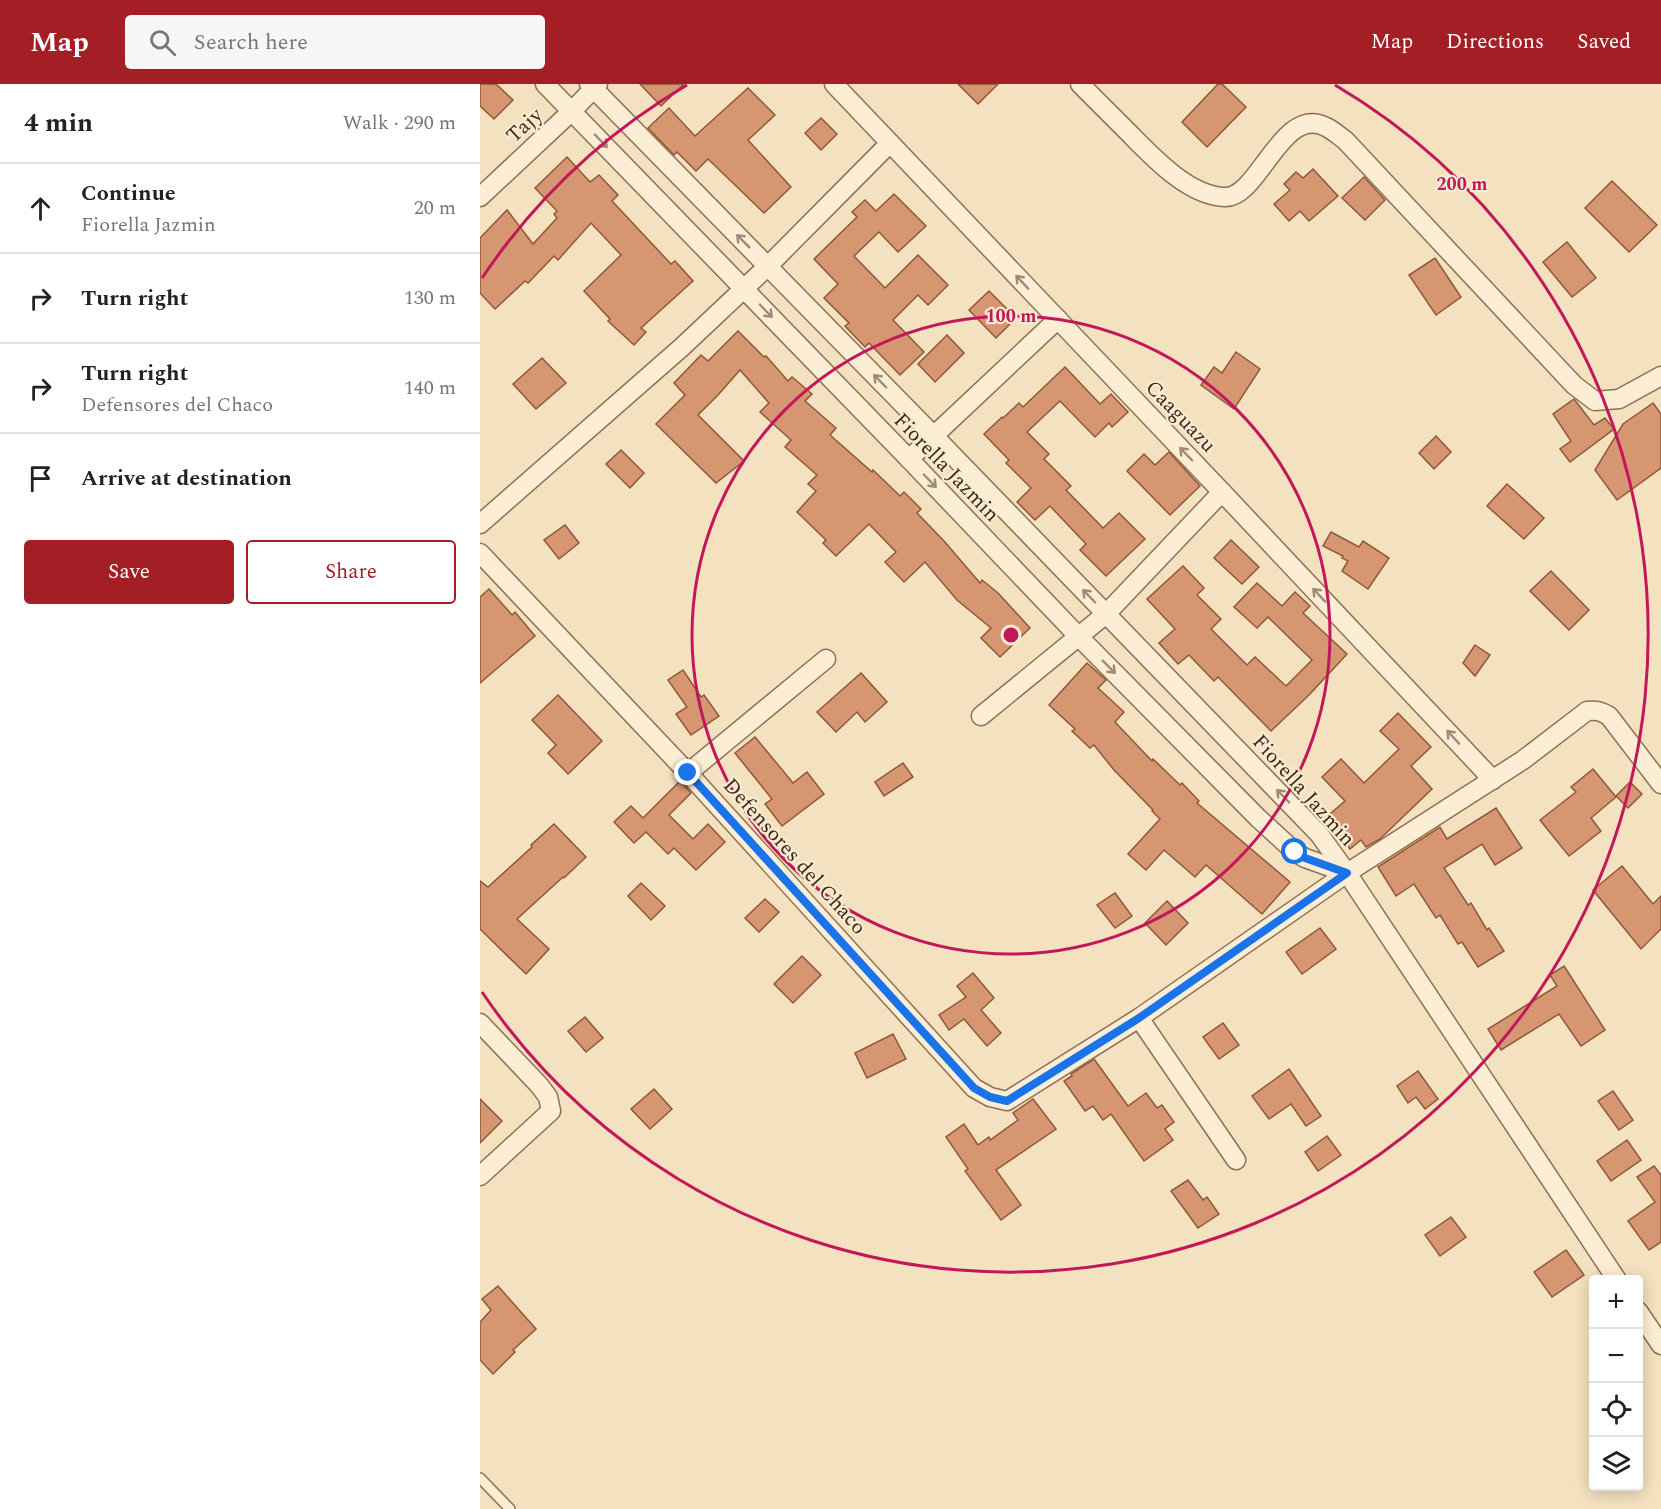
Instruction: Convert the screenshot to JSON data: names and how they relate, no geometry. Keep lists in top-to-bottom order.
{
  "streets": {
    "street": [
      "Tajy",
      "Caaguazu",
      "Fiorella Jazmin",
      "Defensores del Chaco"
    ]
  },
  "crossings": [
    ["Tajy", "Fiorella Jazmin"]
  ],
  "one_way": ["Caaguazu"],
  "page": {
    "header": "Map",
    "search": "Search here",
    "nav": ["Map", "Directions", "Saved"],
    "heading": ["4 min", "Walk · 290 m"],
    "list": [
      ["Continue", "Fiorella Jazmin", "20 m"],
      ["Turn right", "130 m"],
      ["Turn right", "Defensores del Chaco", "140 m"],
      "Arrive at destination"
    ],
    "buttons": ["Save", "Share"],
    "map_buttons": ["+", "−"]
  },
  "rings": ["200 m", "100 m"]
}
